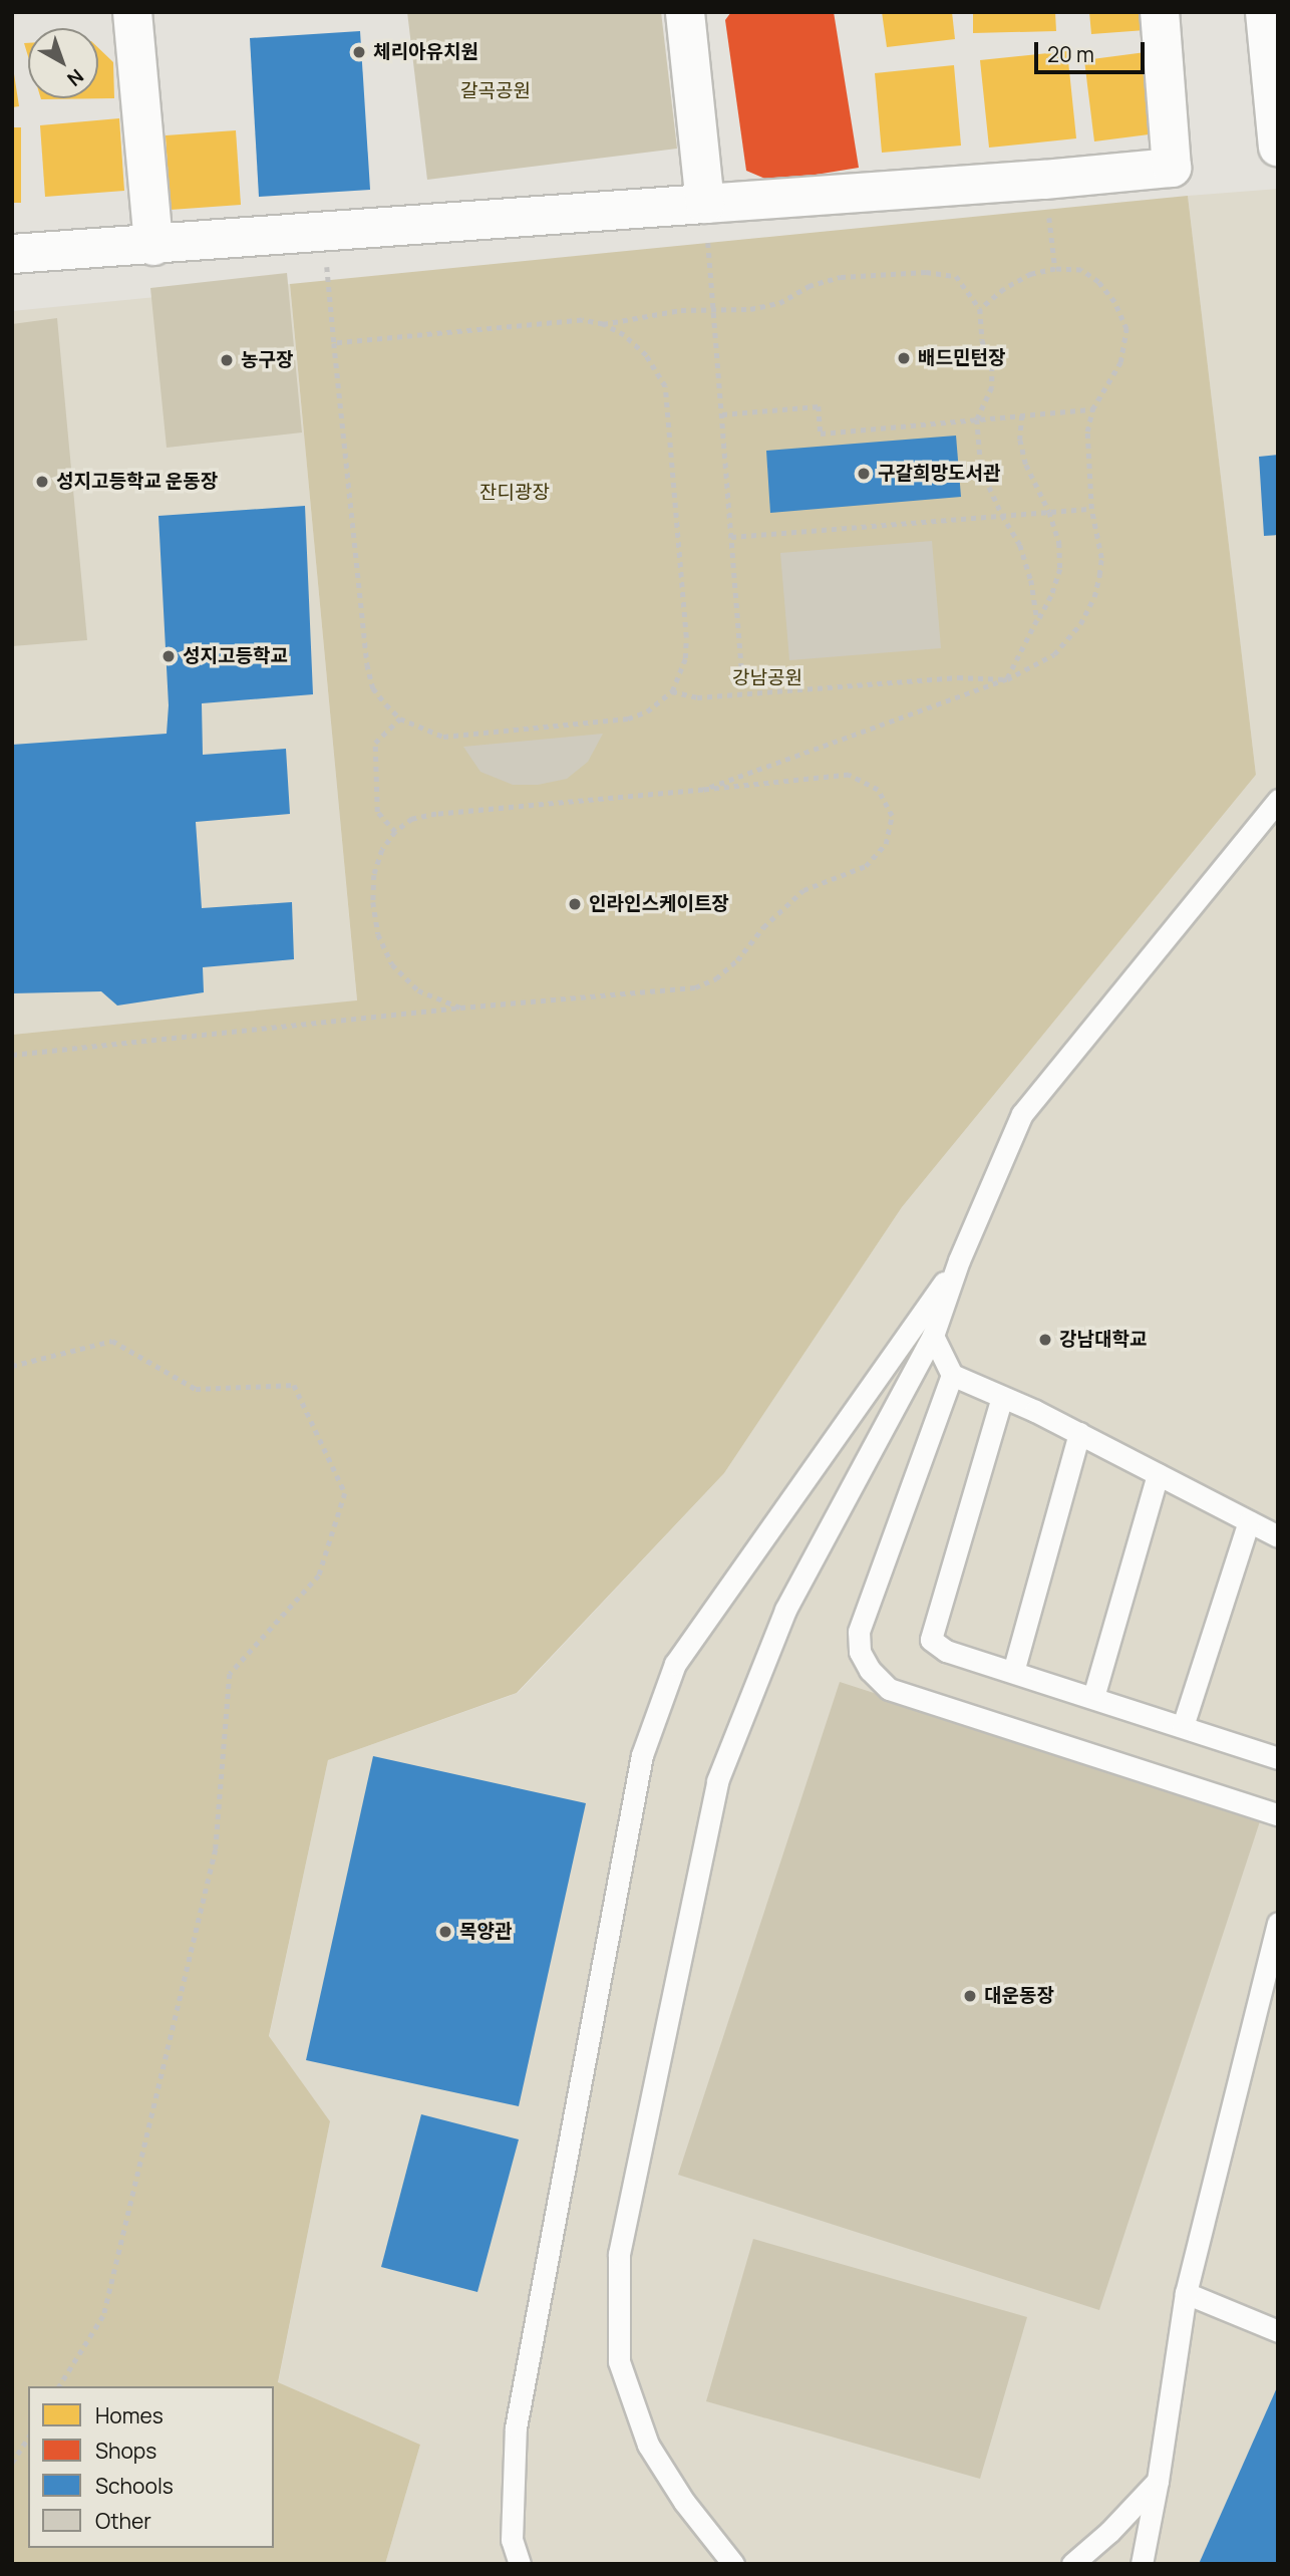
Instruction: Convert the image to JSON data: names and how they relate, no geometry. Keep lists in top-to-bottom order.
{
  "parks": ["갈곡공원", "잔디광장", "강남공원"],
  "places": [
    "체리아유치원",
    "배드민턴장",
    "농구장",
    "구갈희망도서관",
    "성지고등학교 운동장",
    "성지고등학교",
    "인라인스케이트장",
    "강남대학교",
    "목양관",
    "대운동장"
  ],
  "legend": [
    "Homes",
    "Shops",
    "Schools",
    "Other"
  ],
  "scale_bar": "20 m",
  "north": "bottom right"
}
